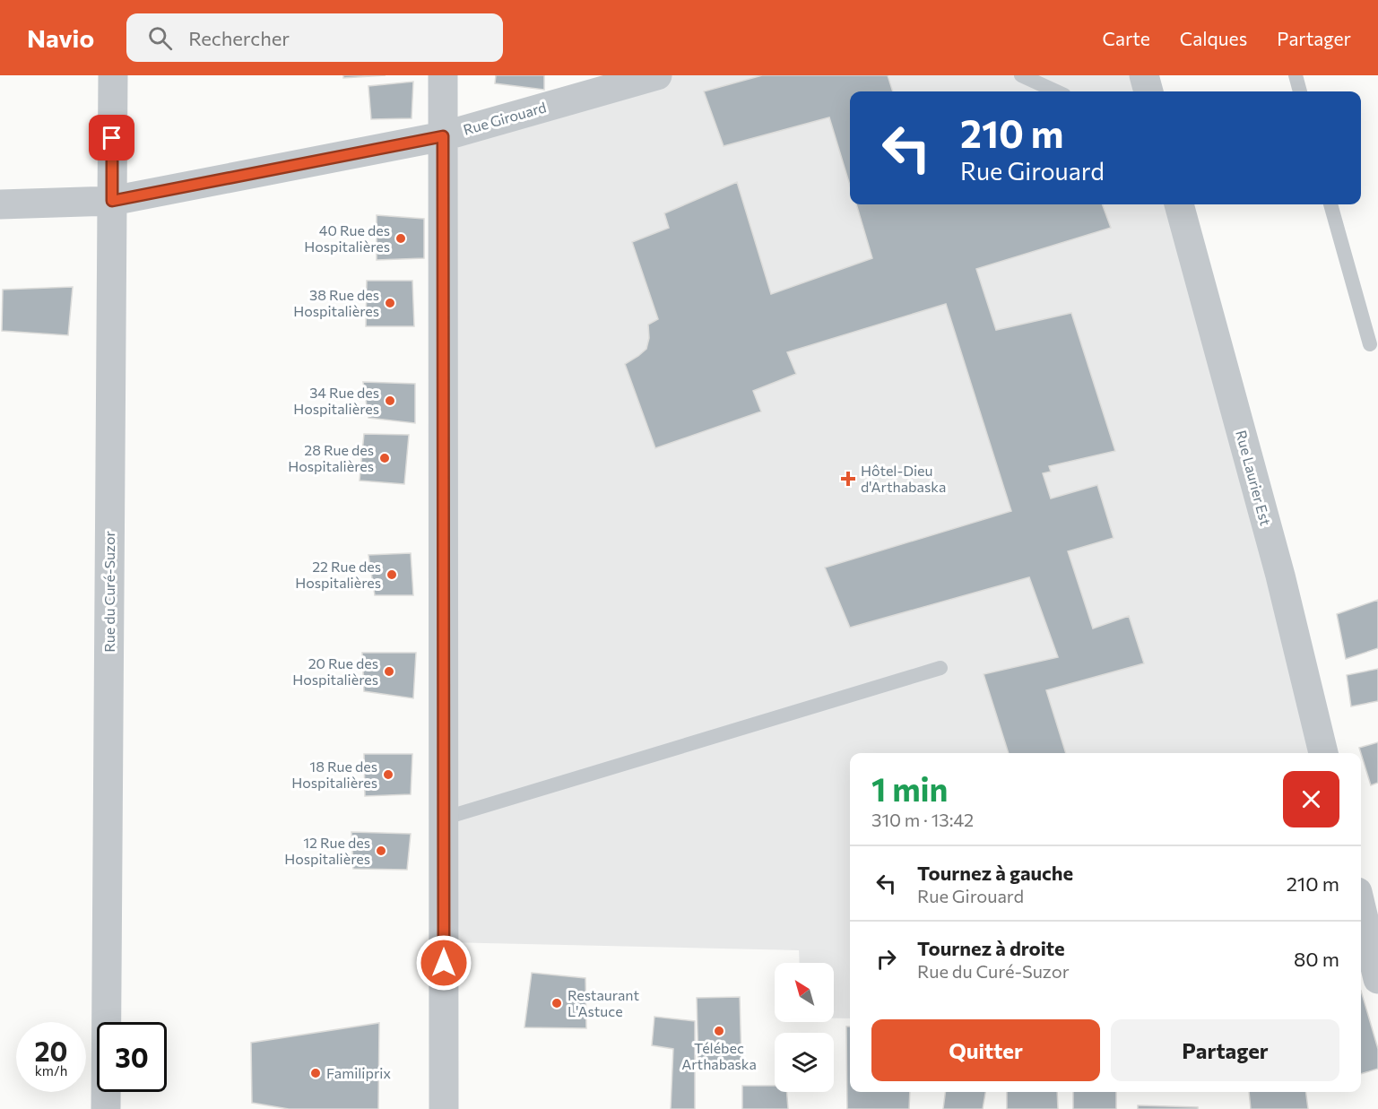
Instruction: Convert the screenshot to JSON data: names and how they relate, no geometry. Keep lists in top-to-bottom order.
{
  "streets": {
    "street": ["Rue Girouard", "Rue Laurier Est", "Rue du Curé-Suzor"]
  },
  "crossings": [
    ["Rue Girouard", "Rue du Curé-Suzor"]
  ],
  "places": {
    "other": [
      "40 Rue des Hospitalières",
      "38 Rue des Hospitalières",
      "34 Rue des Hospitalières",
      "28 Rue des Hospitalières",
      "22 Rue des Hospitalières",
      "20 Rue des Hospitalières",
      "18 Rue des Hospitalières",
      "12 Rue des Hospitalières",
      "Restaurant L'Astuce",
      "Télébec Arthabaska",
      "Familiprix"
    ],
    "health": ["Hôtel-Dieu d'Arthabaska"]
  },
  "north": "top left",
  "page": {
    "header": "Navio",
    "search": "Rechercher",
    "nav": ["Carte", "Calques", "Partager"],
    "turn": ["210 m", "Rue Girouard"],
    "heading": ["1 min", "310 m · 13:42"],
    "list": [
      {
        "name": "Tournez à gauche",
        "note": "Rue Girouard",
        "value": "210 m"
      },
      {
        "name": "Tournez à droite",
        "note": "Rue du Curé-Suzor",
        "value": "80 m"
      }
    ],
    "buttons": ["Quitter", "Partager"],
    "speed": "20 km/h",
    "limit": "30"
  }
}
